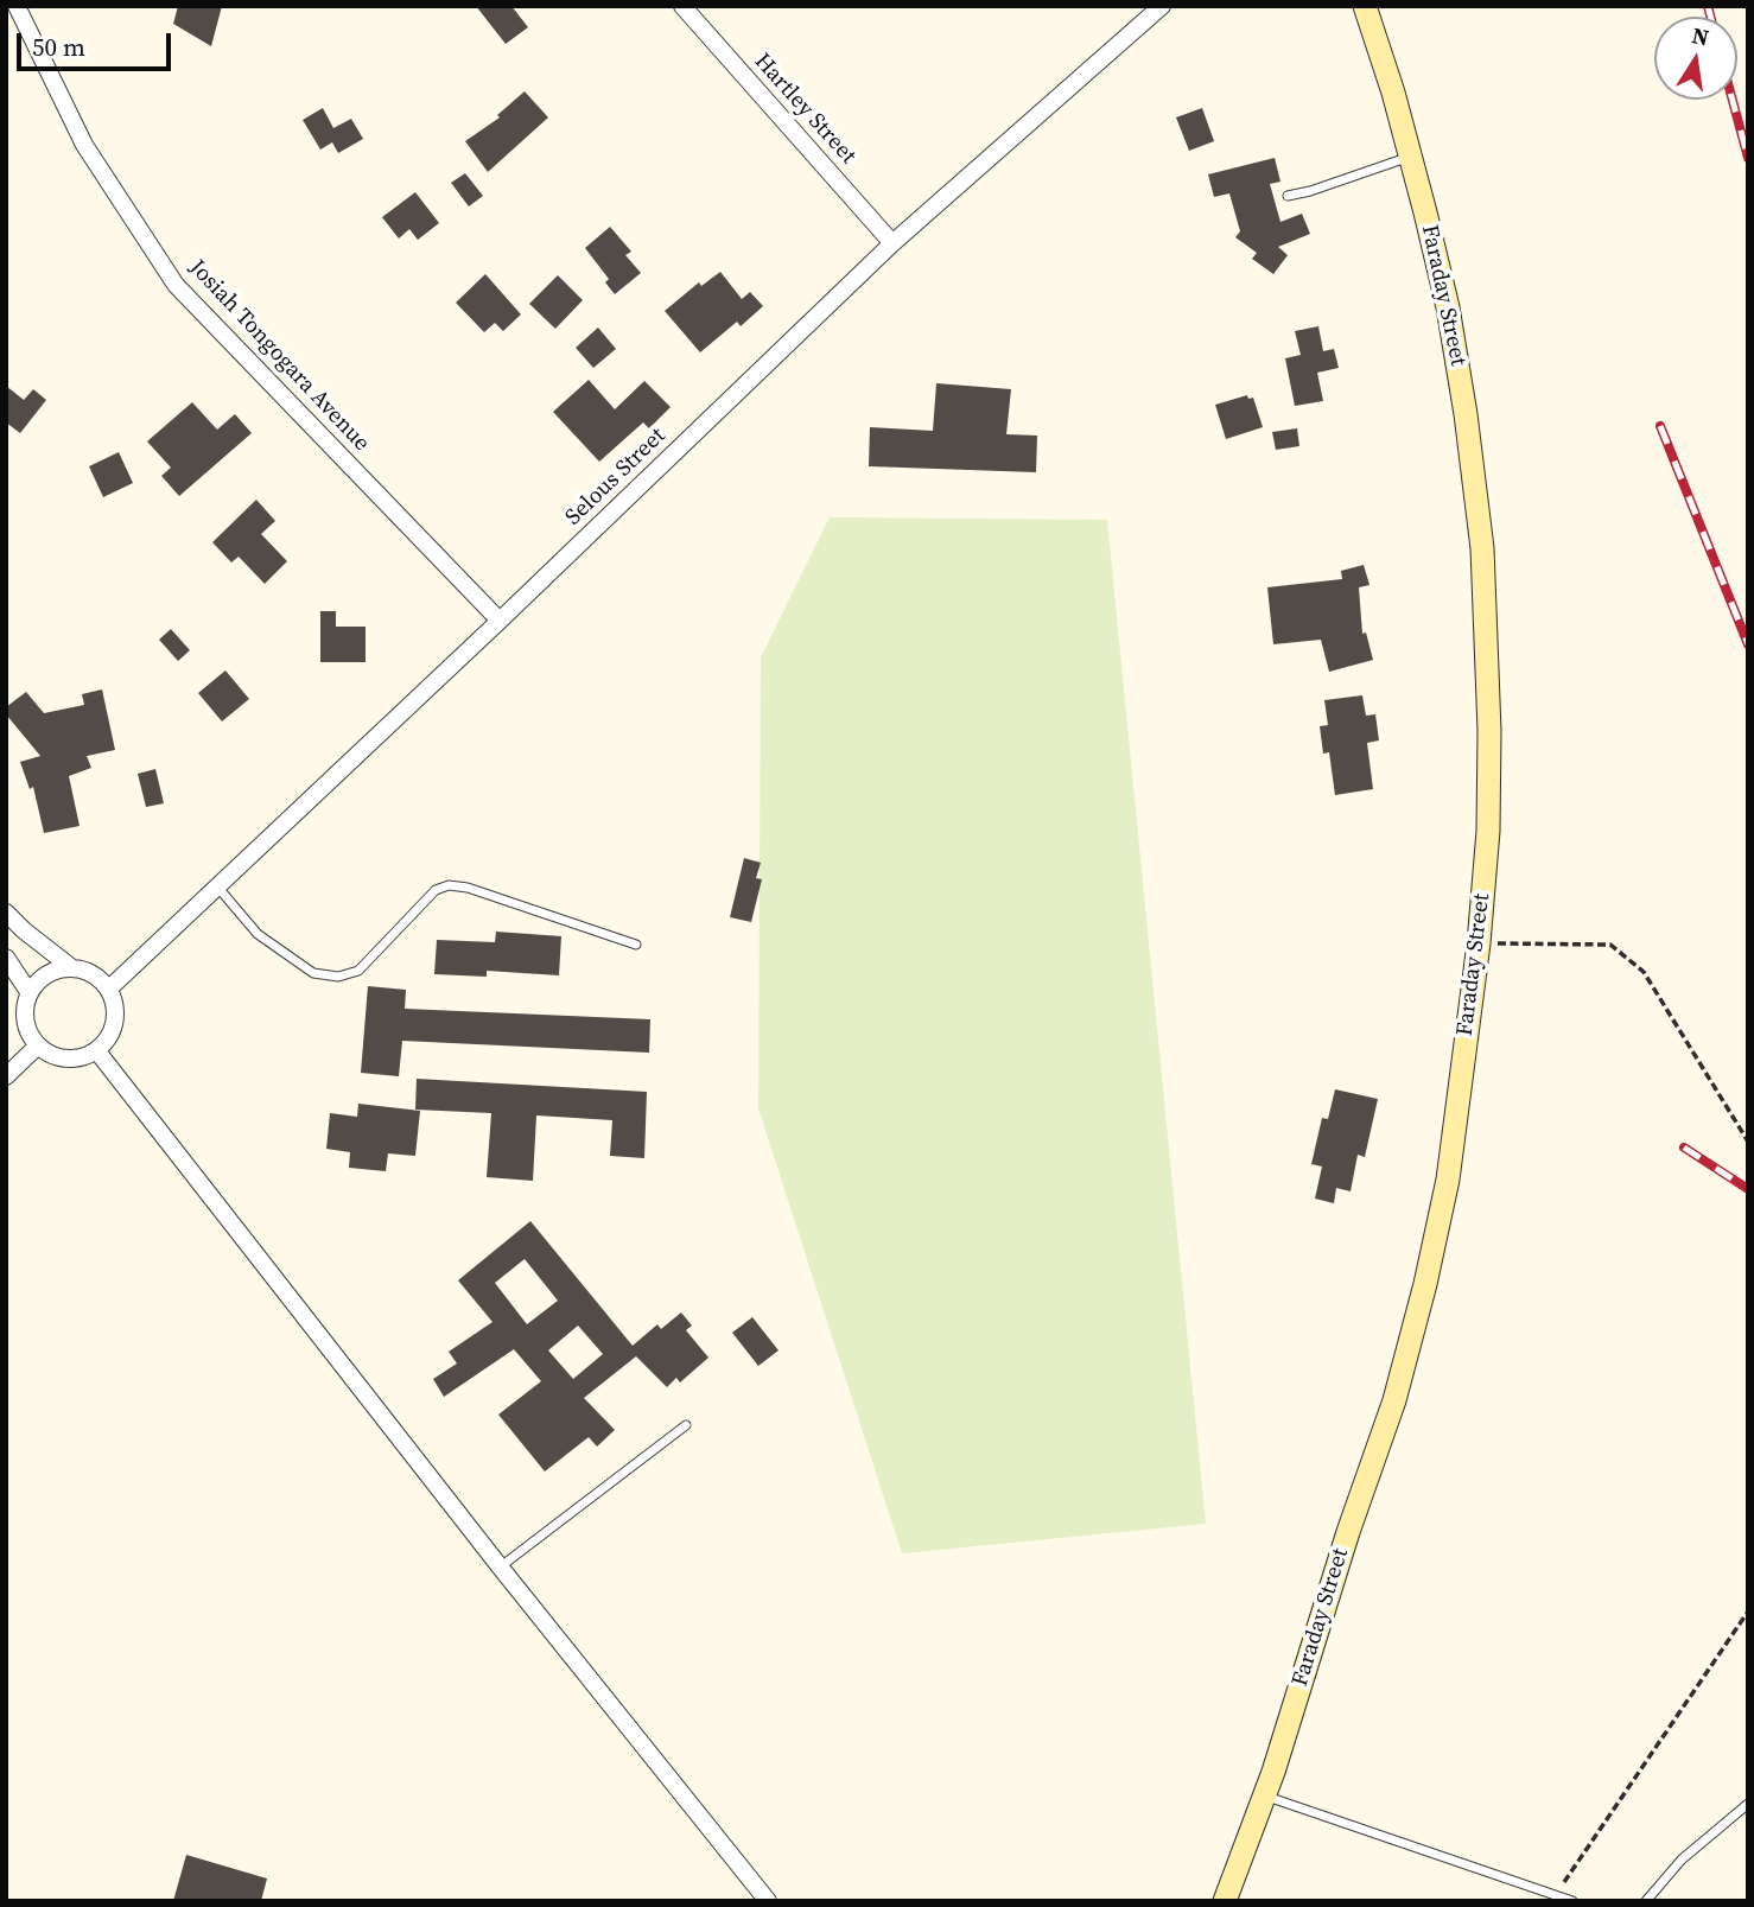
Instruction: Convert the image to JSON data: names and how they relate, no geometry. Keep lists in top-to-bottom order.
{
  "streets": {
    "street": [
      "Hartley Street",
      "Faraday Street",
      "Josiah Tongogara Avenue",
      "Selous Street"
    ]
  },
  "crossings": [
    ["Hartley Street", "Selous Street"],
    ["Josiah Tongogara Avenue", "Selous Street"]
  ],
  "scale_bar": "50 m",
  "north": "top"
}
